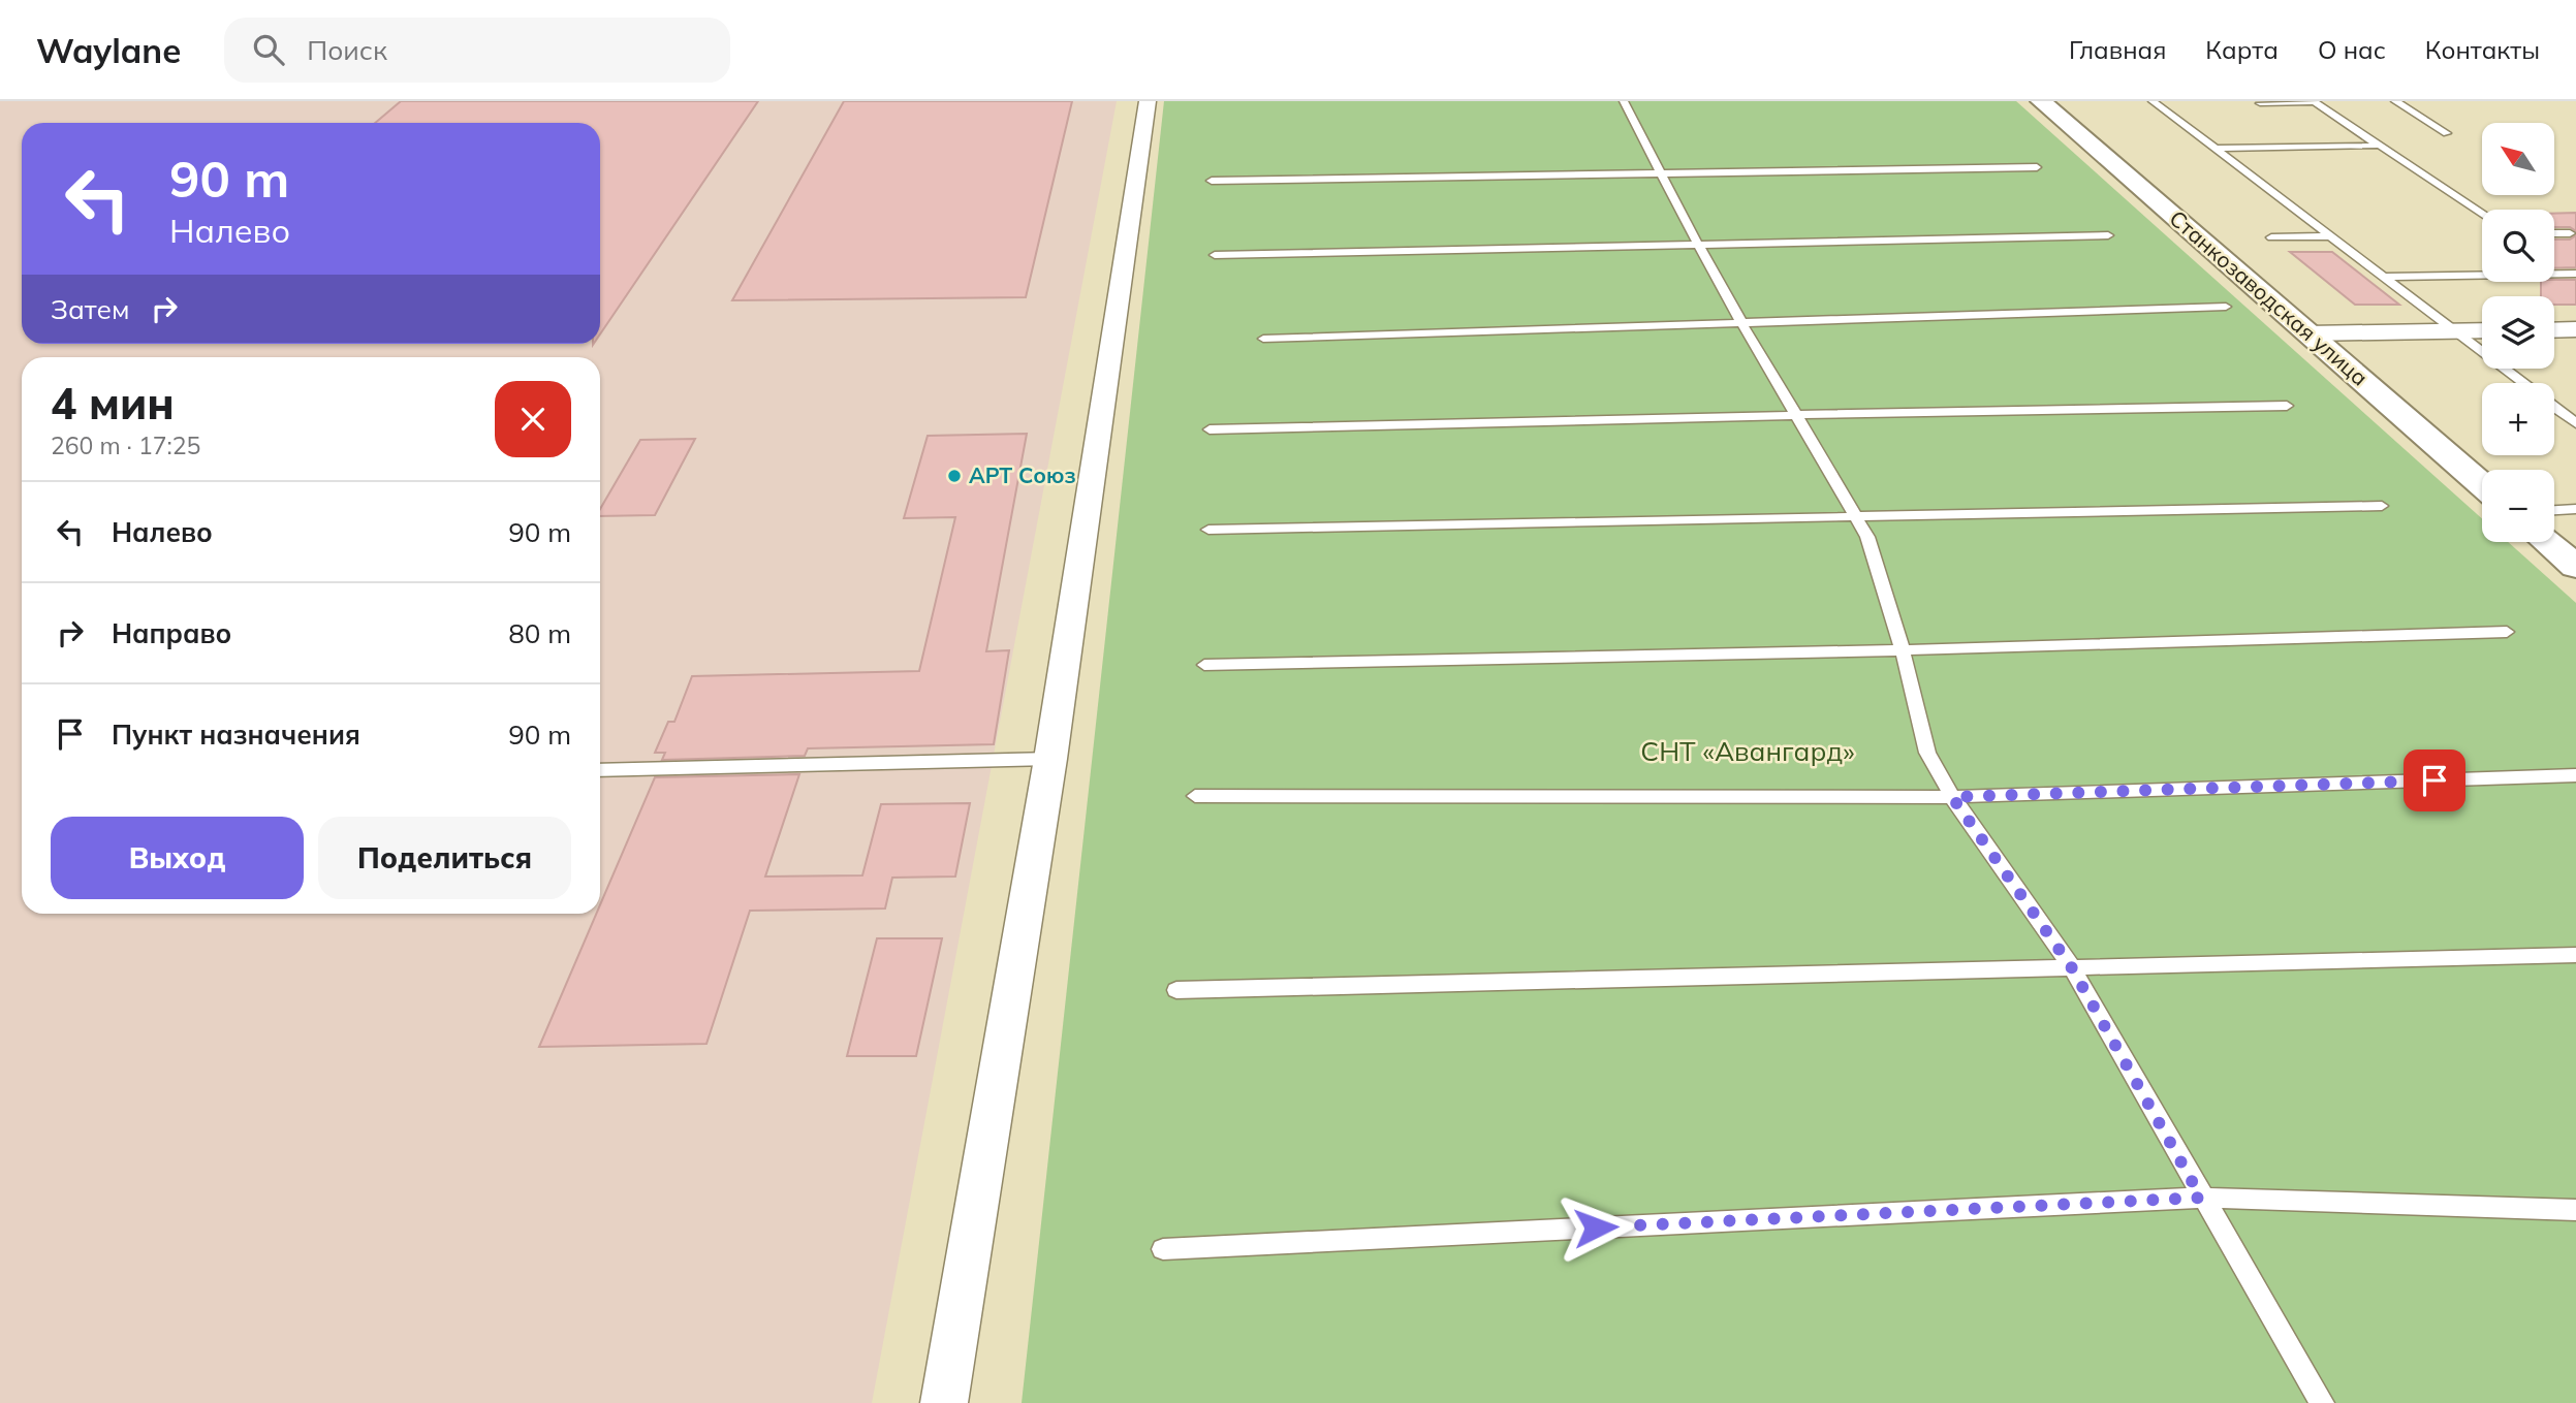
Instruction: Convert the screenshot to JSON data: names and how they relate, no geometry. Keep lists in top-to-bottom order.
{
  "streets": {
    "street": ["Станкозаводская улица"]
  },
  "parks": ["СНТ «Авангард»"],
  "places": ["АРТ Союз"],
  "north": "top left",
  "page": {
    "header": "Waylane",
    "search": "Поиск",
    "nav": [
      "Главная",
      "Карта",
      "О нас",
      "Контакты"
    ],
    "map_buttons": ["+", "−"],
    "turn": ["90 m", "Налево"],
    "then": "Затем",
    "heading": ["4 мин", "260 m · 17:25"],
    "list": [
      {
        "name": "Налево",
        "value": "90 m"
      },
      {
        "name": "Направо",
        "value": "80 m"
      },
      {
        "name": "Пункт назначения",
        "value": "90 m"
      }
    ],
    "buttons": ["Выход", "Поделиться"]
  }
}
